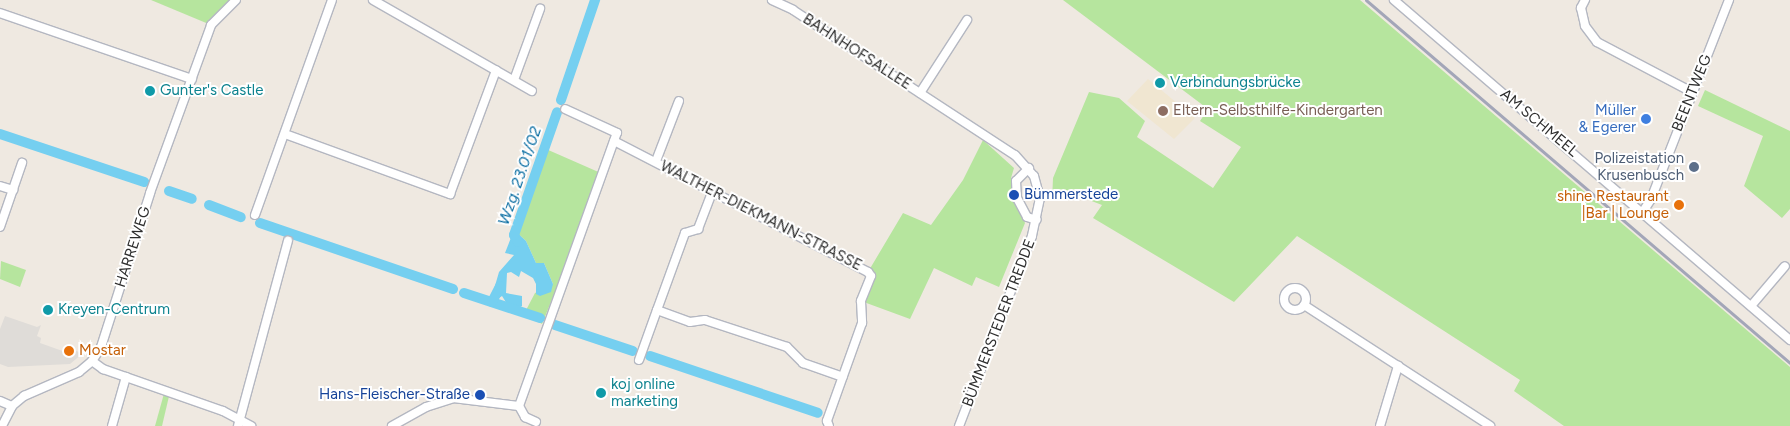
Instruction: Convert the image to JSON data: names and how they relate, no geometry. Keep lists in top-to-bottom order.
{
  "streets": {
    "street": [
      "BAHNHOFSALLEE",
      "BEENTWEG",
      "AM SCHMEEL",
      "WALTHER-DIEKMANN-STRASSE",
      "HARREWEG",
      "BÜMMERSTEDER TREDDE"
    ]
  },
  "crossings": [
    ["BAHNHOFSALLEE", "BÜMMERSTEDER TREDDE"],
    ["BEENTWEG", "AM SCHMEEL"]
  ],
  "water": ["Wzg. 23.01/02"],
  "places": [
    "Verbindungsbrücke",
    "Gunter's Castle",
    "Eltern-Selbsthilfe-Kindergarten",
    "Müller & Egerer",
    "Polizeistation Krusenbusch",
    "Bümmerstede",
    "shine Restaurant |Bar | Lounge",
    "Kreyen-Centrum",
    "Mostar",
    "koj online marketing",
    "Hans-Fleischer-Straße"
  ]
}
